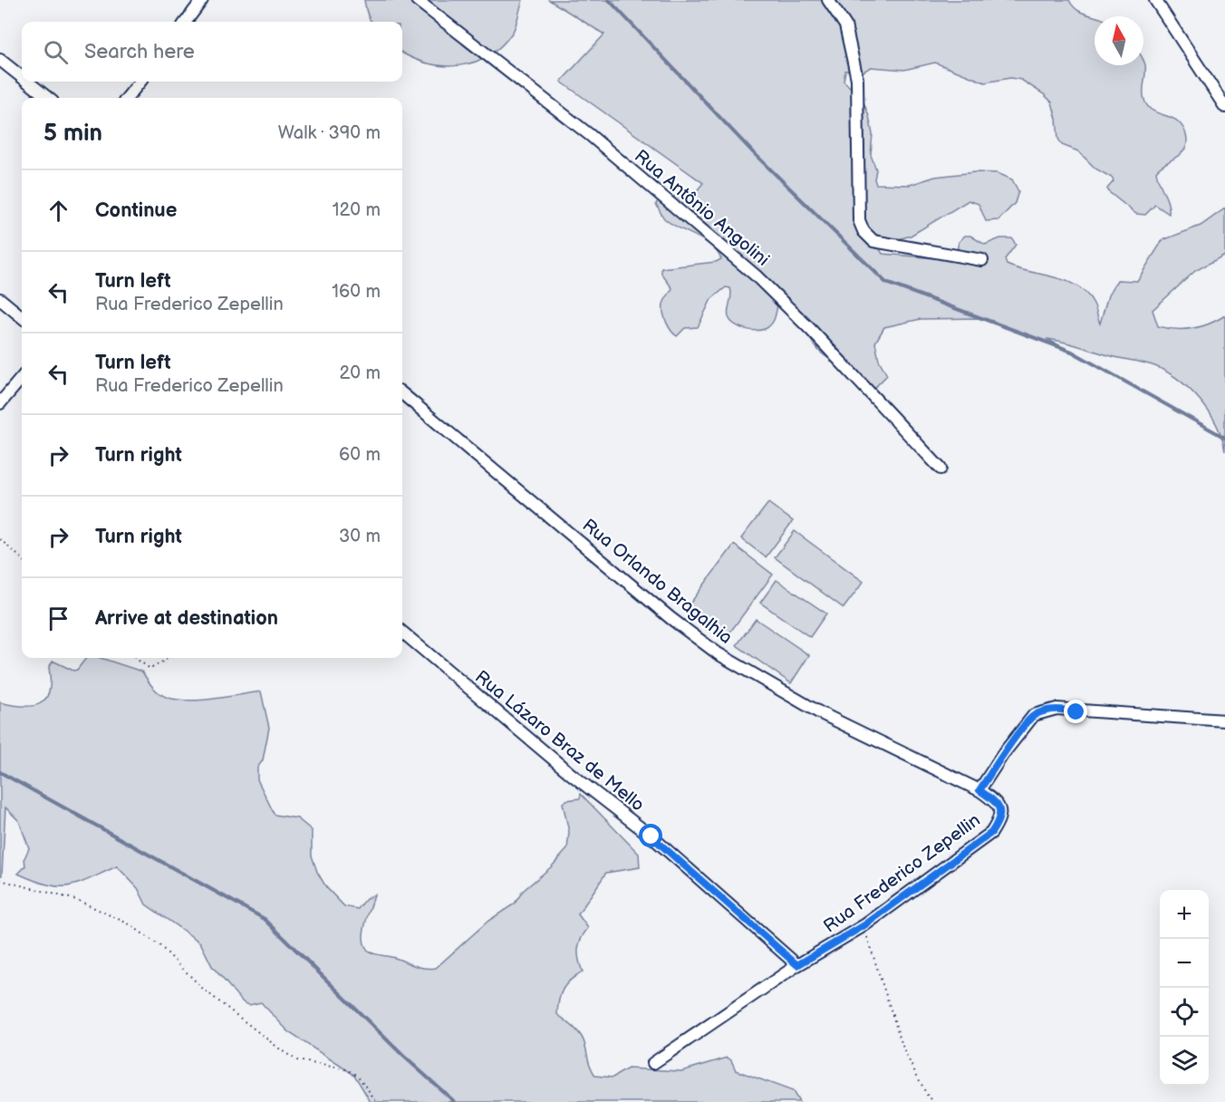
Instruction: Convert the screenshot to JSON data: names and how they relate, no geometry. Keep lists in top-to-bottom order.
{
  "streets": {
    "street": [
      "Rua Antônio Angolini",
      "Rua Orlando Bragalhia",
      "Rua Lázaro Braz de Mello",
      "Rua Frederico Zepellin"
    ]
  },
  "crossings": [
    ["Rua Orlando Bragalhia", "Rua Frederico Zepellin"],
    ["Rua Lázaro Braz de Mello", "Rua Frederico Zepellin"]
  ],
  "north": "top",
  "page": {
    "search": "Search here",
    "heading": ["5 min", "Walk · 390 m"],
    "list": [
      ["Continue", "120 m"],
      ["Turn left", "Rua Frederico Zepellin", "160 m"],
      ["Turn left", "Rua Frederico Zepellin", "20 m"],
      ["Turn right", "60 m"],
      ["Turn right", "30 m"],
      "Arrive at destination"
    ],
    "map_buttons": ["+", "−"]
  }
}
